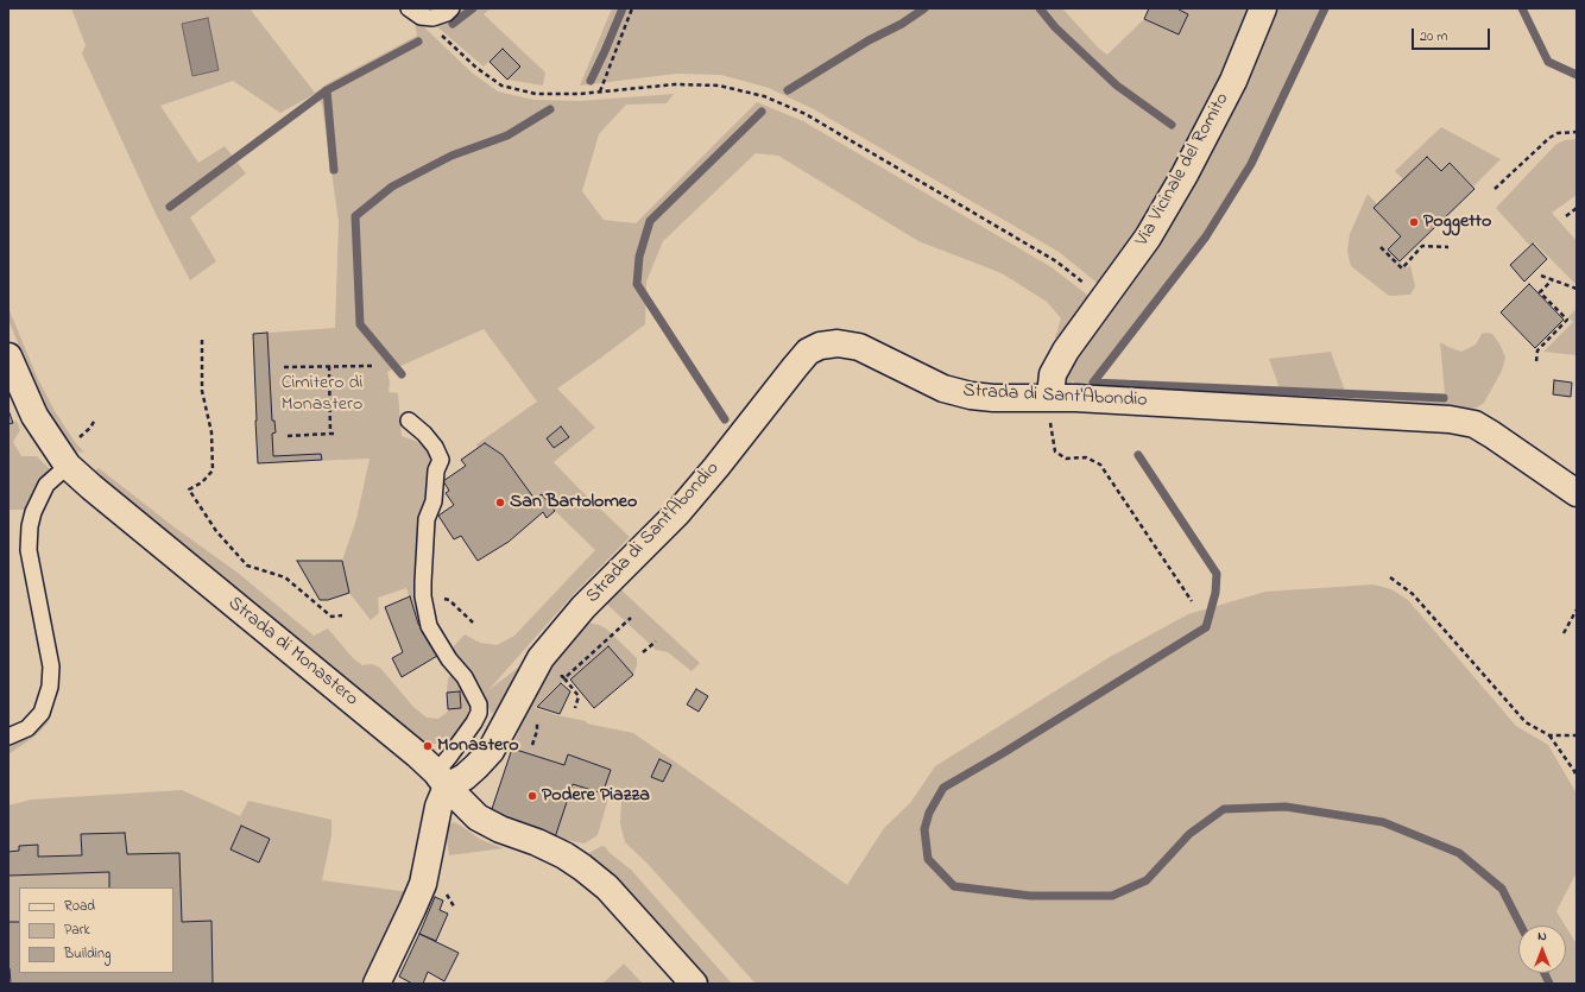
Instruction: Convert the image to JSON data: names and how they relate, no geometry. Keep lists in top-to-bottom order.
{
  "streets": {
    "street": ["Via Vicinale del Romito", "Strada di Sant'Abondio", "Strada di Monastero"]
  },
  "crossings": [
    ["Via Vicinale del Romito", "Strada di Sant'Abondio"],
    ["Strada di Sant'Abondio", "Strada di Monastero"]
  ],
  "parks": ["Cimitero di Monastero"],
  "places": [
    "Poggetto",
    "San Bartolomeo",
    "Monastero",
    "Podere Piazza"
  ],
  "legend": ["Road", "Park", "Building"],
  "scale_bar": "20 m",
  "north": "top"
}
